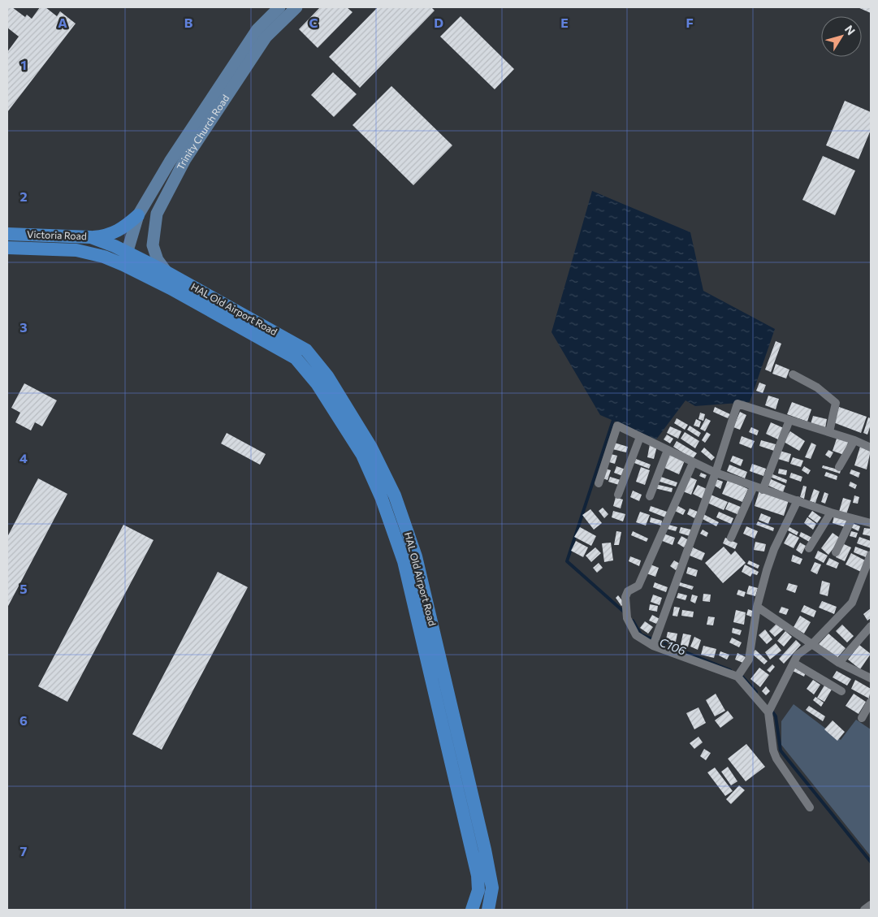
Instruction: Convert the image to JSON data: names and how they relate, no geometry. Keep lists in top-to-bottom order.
{
  "streets": {
    "main road": ["Trinity Church Road", "Victoria Road", "HAL Old Airport Road"]
  },
  "crossings": [
    ["Trinity Church Road", "Victoria Road"],
    ["Trinity Church Road", "HAL Old Airport Road"],
    ["Victoria Road", "HAL Old Airport Road"]
  ],
  "water": ["C106"],
  "north": "top right",
  "grid": {
    "columns": [
      "A",
      "B",
      "C",
      "D",
      "E",
      "F"
    ],
    "rows": [
      "1",
      "2",
      "3",
      "4",
      "5",
      "6",
      "7"
    ]
  }
}
